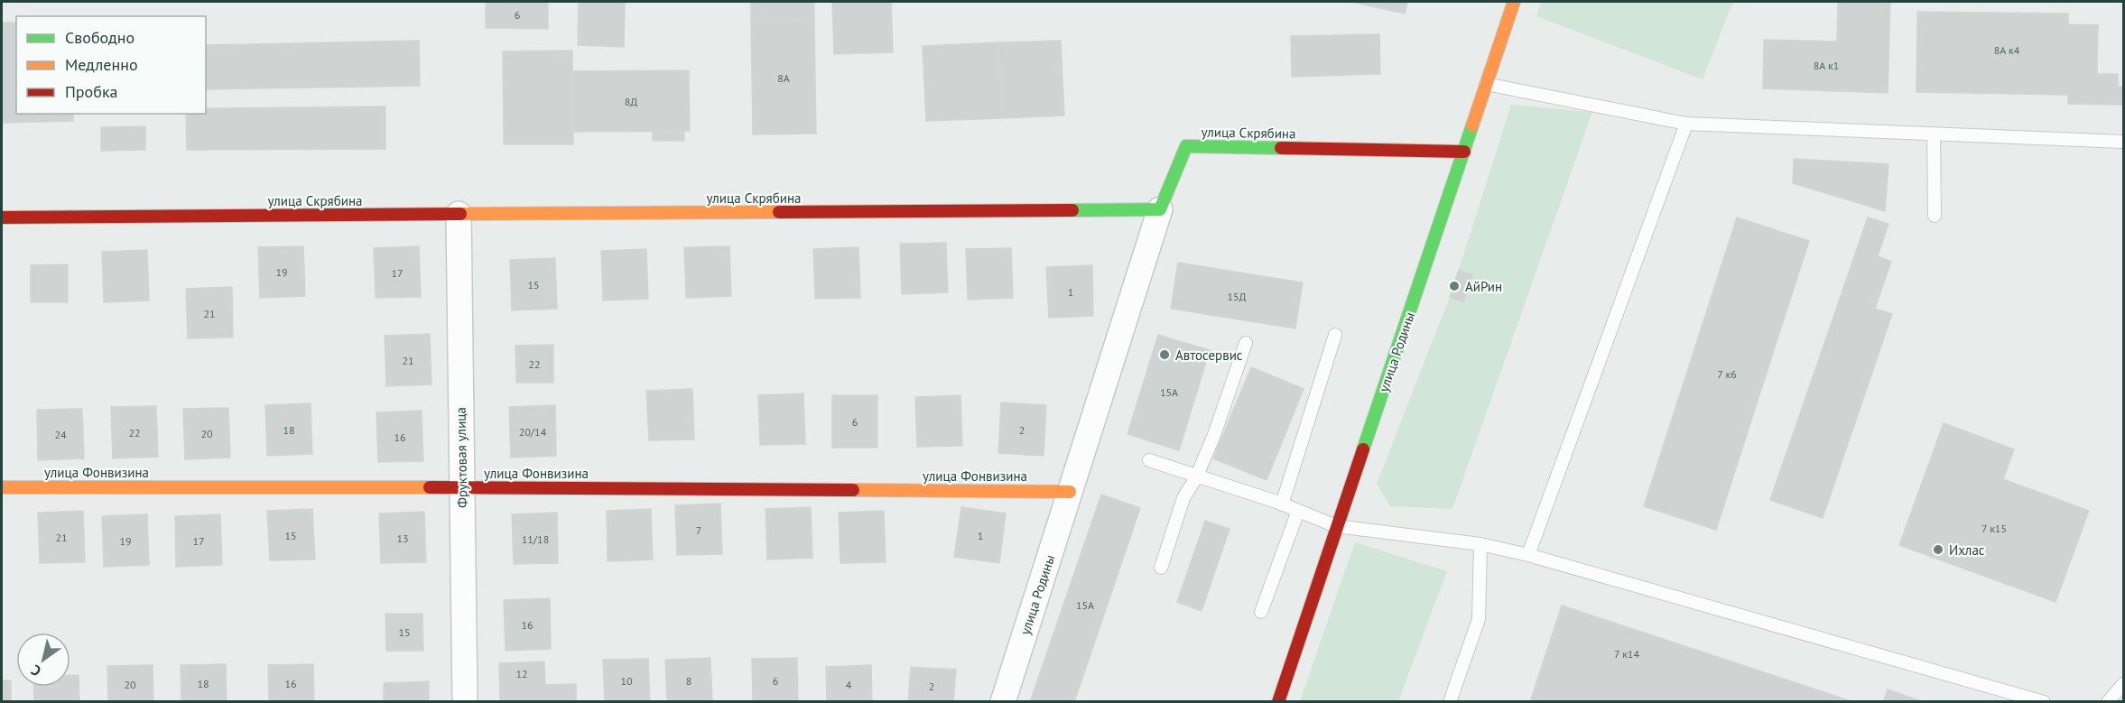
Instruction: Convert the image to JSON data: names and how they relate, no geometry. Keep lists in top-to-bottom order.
{
  "streets": {
    "street": [
      "улица Скрябина",
      "улица Родины",
      "Фруктовая улица",
      "улица Фонвизина"
    ]
  },
  "crossings": [
    ["улица Скрябина", "улица Родины"],
    ["улица Скрябина", "Фруктовая улица"],
    ["улица Родины", "улица Фонвизина"],
    ["Фруктовая улица", "улица Фонвизина"]
  ],
  "places": ["АйРин", "Автосервис", "Ихлас"],
  "house_numbers": [
    "6",
    "8А к4",
    "8А к1",
    "8А",
    "8Д",
    "19",
    "17",
    "15",
    "1",
    "15Д",
    "21",
    "21",
    "22",
    "7 к6",
    "15А",
    "6",
    "18",
    "2",
    "20/14",
    "22",
    "20",
    "24",
    "16",
    "7 к15",
    "7",
    "15",
    "1",
    "21",
    "13",
    "11/18",
    "19",
    "17",
    "15А",
    "16",
    "15",
    "7 к14",
    "12",
    "10",
    "8",
    "6",
    "18",
    "16",
    "20",
    "4",
    "2"
  ],
  "legend": ["Свободно", "Медленно", "Пробка"],
  "north": "bottom left"
}
